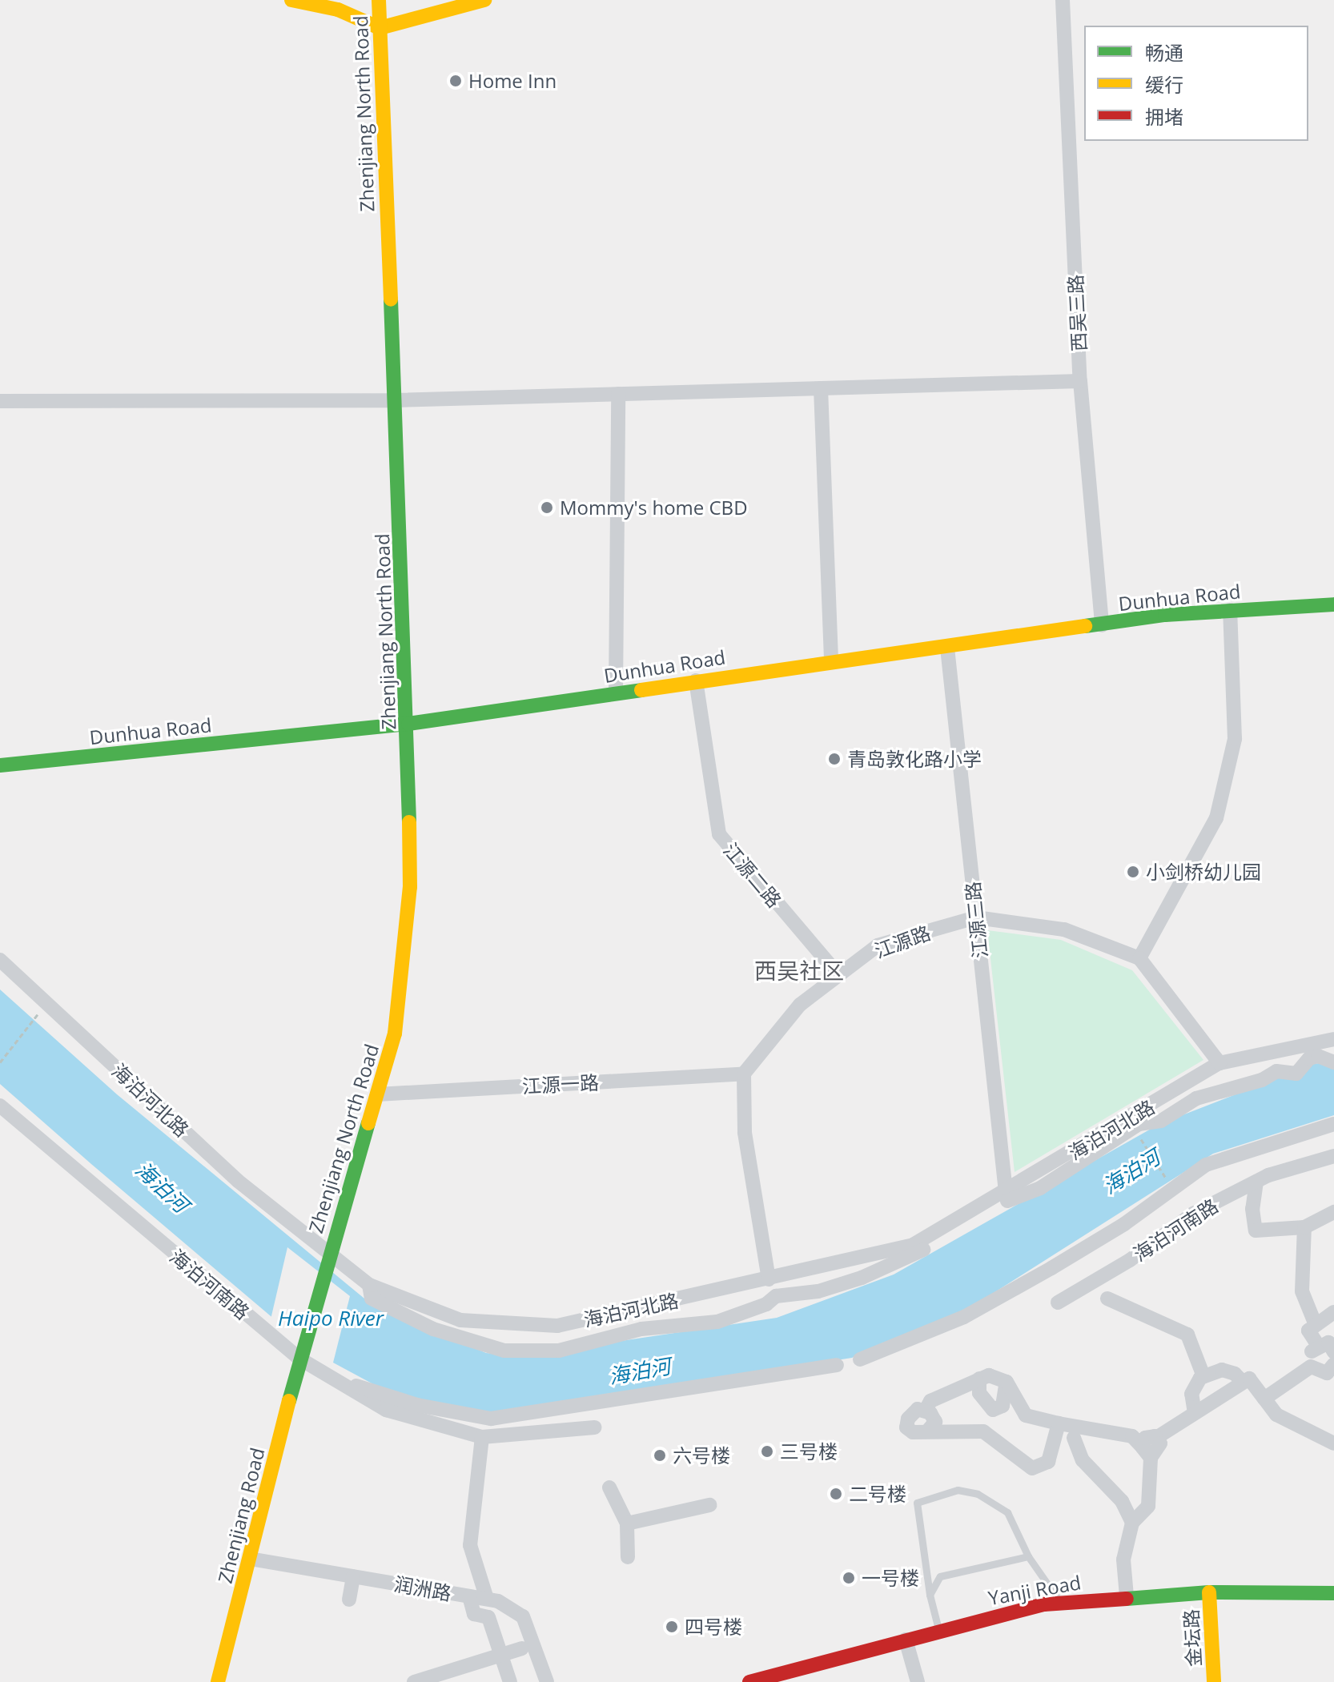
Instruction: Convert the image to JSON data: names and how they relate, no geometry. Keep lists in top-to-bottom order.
{
  "streets": {
    "street": [
      "Zhenjiang North Road",
      "西吴三路",
      "Dunhua Road",
      "江源二路",
      "江源三路",
      "江源路",
      "江源一路",
      "海泊河北路",
      "海泊河南路",
      "Zhenjiang Road",
      "润洲路",
      "Yanji Road",
      "金坛路"
    ]
  },
  "crossings": [
    ["Zhenjiang North Road", "Dunhua Road"],
    ["Zhenjiang North Road", "江源一路"],
    ["Zhenjiang North Road", "海泊河北路"],
    ["Zhenjiang North Road", "海泊河南路"],
    ["Zhenjiang North Road", "Zhenjiang Road"],
    ["西吴三路", "Dunhua Road"],
    ["Dunhua Road", "江源二路"],
    ["Dunhua Road", "江源三路"],
    ["江源二路", "江源路"],
    ["江源三路", "江源路"],
    ["江源三路", "海泊河北路"],
    ["江源路", "江源一路"],
    ["海泊河南路", "Zhenjiang Road"],
    ["Zhenjiang Road", "润洲路"],
    ["Yanji Road", "金坛路"]
  ],
  "districts": ["西吴社区"],
  "water": ["海泊河", "Haipo River"],
  "places": [
    "Home Inn",
    "Mommy's home CBD",
    "青岛敦化路小学",
    "小剑桥幼儿园",
    "三号楼",
    "六号楼",
    "二号楼",
    "一号楼",
    "四号楼"
  ],
  "legend": ["畅通", "缓行", "拥堵"]
}
